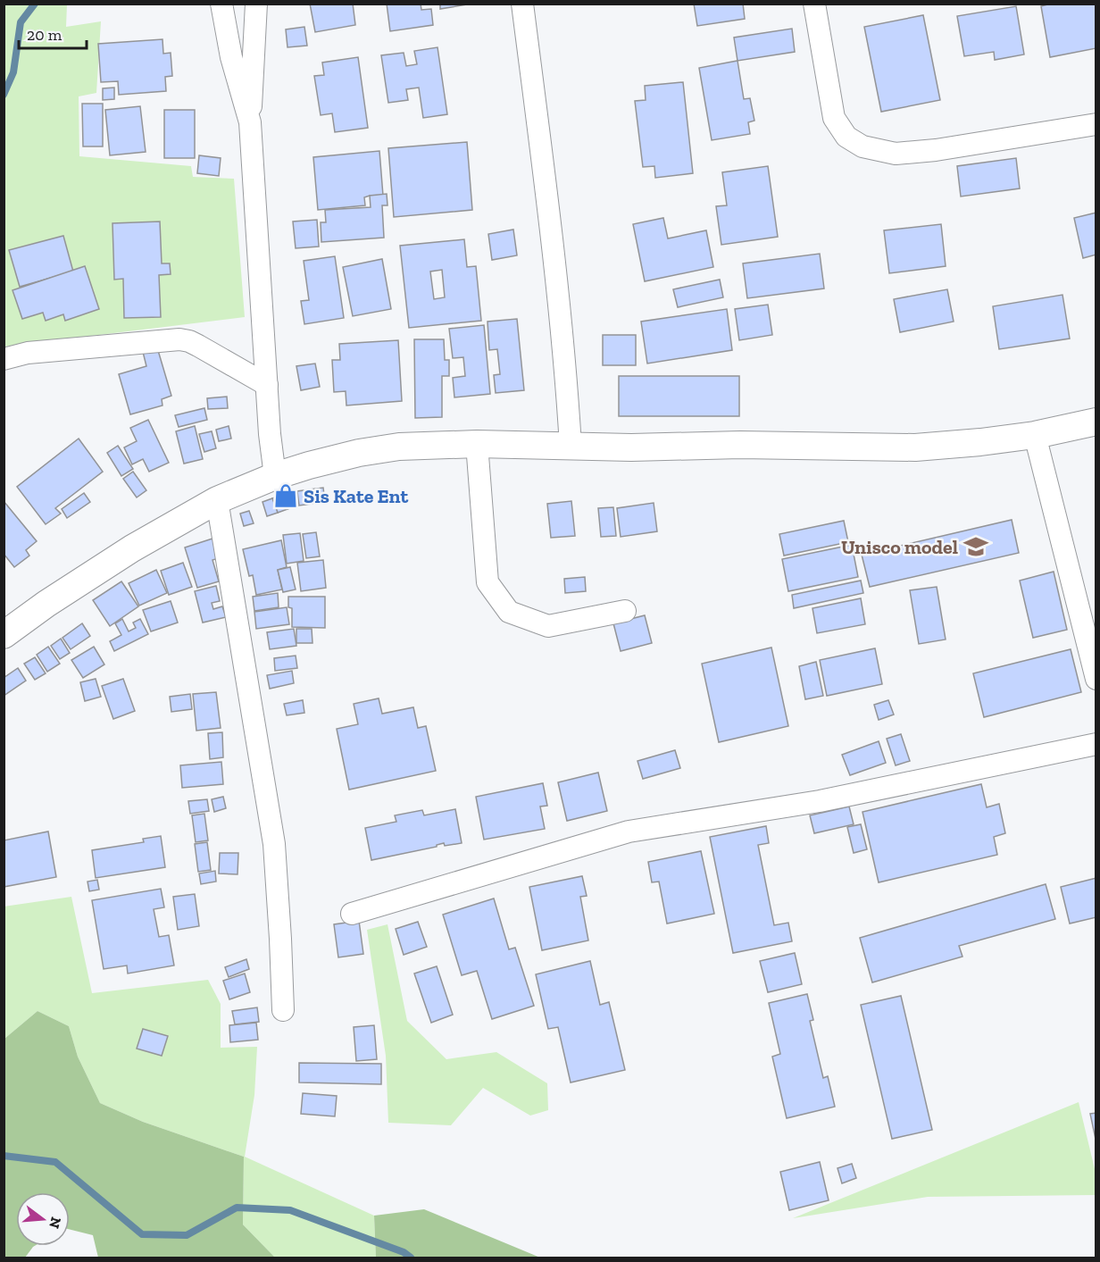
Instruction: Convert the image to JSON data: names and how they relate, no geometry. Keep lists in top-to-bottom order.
{
  "places": {
    "shop": ["Sis Kate Ent"],
    "school or university": ["Unisco model"]
  },
  "scale_bar": "20 m",
  "north": "right"
}
